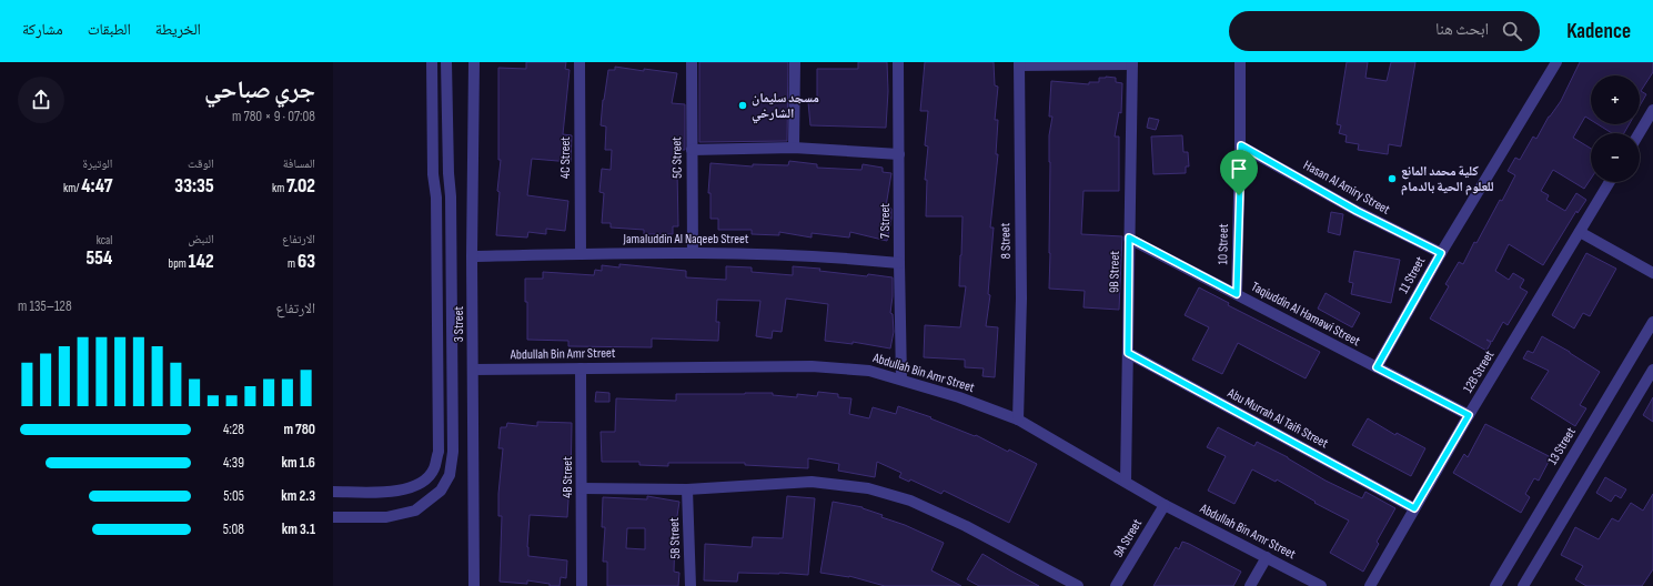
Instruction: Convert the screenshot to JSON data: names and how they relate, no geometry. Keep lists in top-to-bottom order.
{
  "streets": {
    "street": [
      "4C Street",
      "5C Street",
      "Hasan Al Amiry Street",
      "7 Street",
      "Jamaluddin Al Naqeeb Street",
      "8 Street",
      "10 Street",
      "9B Street",
      "11 Street",
      "Taqiuddin Al Hamawi Street",
      "3 Street",
      "Abdullah Bin Amr Street",
      "12B Street",
      "Abu Murrah Al Taifi Street",
      "13 Street",
      "4B Street",
      "5B Street",
      "9A Street"
    ]
  },
  "crossings": [
    ["4C Street", "Jamaluddin Al Naqeeb Street"],
    ["5C Street", "Jamaluddin Al Naqeeb Street"],
    ["Hasan Al Amiry Street", "10 Street"],
    ["Hasan Al Amiry Street", "11 Street"],
    ["7 Street", "Jamaluddin Al Naqeeb Street"],
    ["7 Street", "Abdullah Bin Amr Street"],
    ["Jamaluddin Al Naqeeb Street", "3 Street"],
    ["8 Street", "Abdullah Bin Amr Street"],
    ["10 Street", "Taqiuddin Al Hamawi Street"],
    ["9B Street", "Taqiuddin Al Hamawi Street"],
    ["9B Street", "Abdullah Bin Amr Street"],
    ["9B Street", "Abu Murrah Al Taifi Street"],
    ["11 Street", "Taqiuddin Al Hamawi Street"],
    ["Taqiuddin Al Hamawi Street", "12B Street"],
    ["3 Street", "Abdullah Bin Amr Street"],
    ["Abdullah Bin Amr Street", "4B Street"],
    ["Abdullah Bin Amr Street", "9A Street"],
    ["12B Street", "Abu Murrah Al Taifi Street"]
  ],
  "places": ["مسجد سليمان الشارخي", "كلية محمد المانع للعلوم الحية بالدمام"],
  "page": {
    "header": "Kadence",
    "search": "ابحث هنا",
    "nav": ["الخريطة", "الطبقات", "مشاركة"],
    "heading": ["جري صباحي", "07:08 · 9 × 780 m"],
    "map_buttons": ["+", "−"],
    "stats": [
      ["المسافة", "7.02 km"],
      ["الوقت", "33:35"],
      ["الوتيرة", "4:47 /km"],
      ["الارتفاع", "63 m"],
      ["النبض", "142 bpm"],
      ["kcal", "554"]
    ],
    "chart": ["الارتفاع", "128–135 m"],
    "list": [
      {
        "name": "780 m",
        "note": "4:28"
      },
      {
        "name": "1.6 km",
        "note": "4:39"
      },
      {
        "name": "2.3 km",
        "note": "5:05"
      },
      {
        "name": "3.1 km",
        "note": "5:08"
      }
    ]
  }
}
